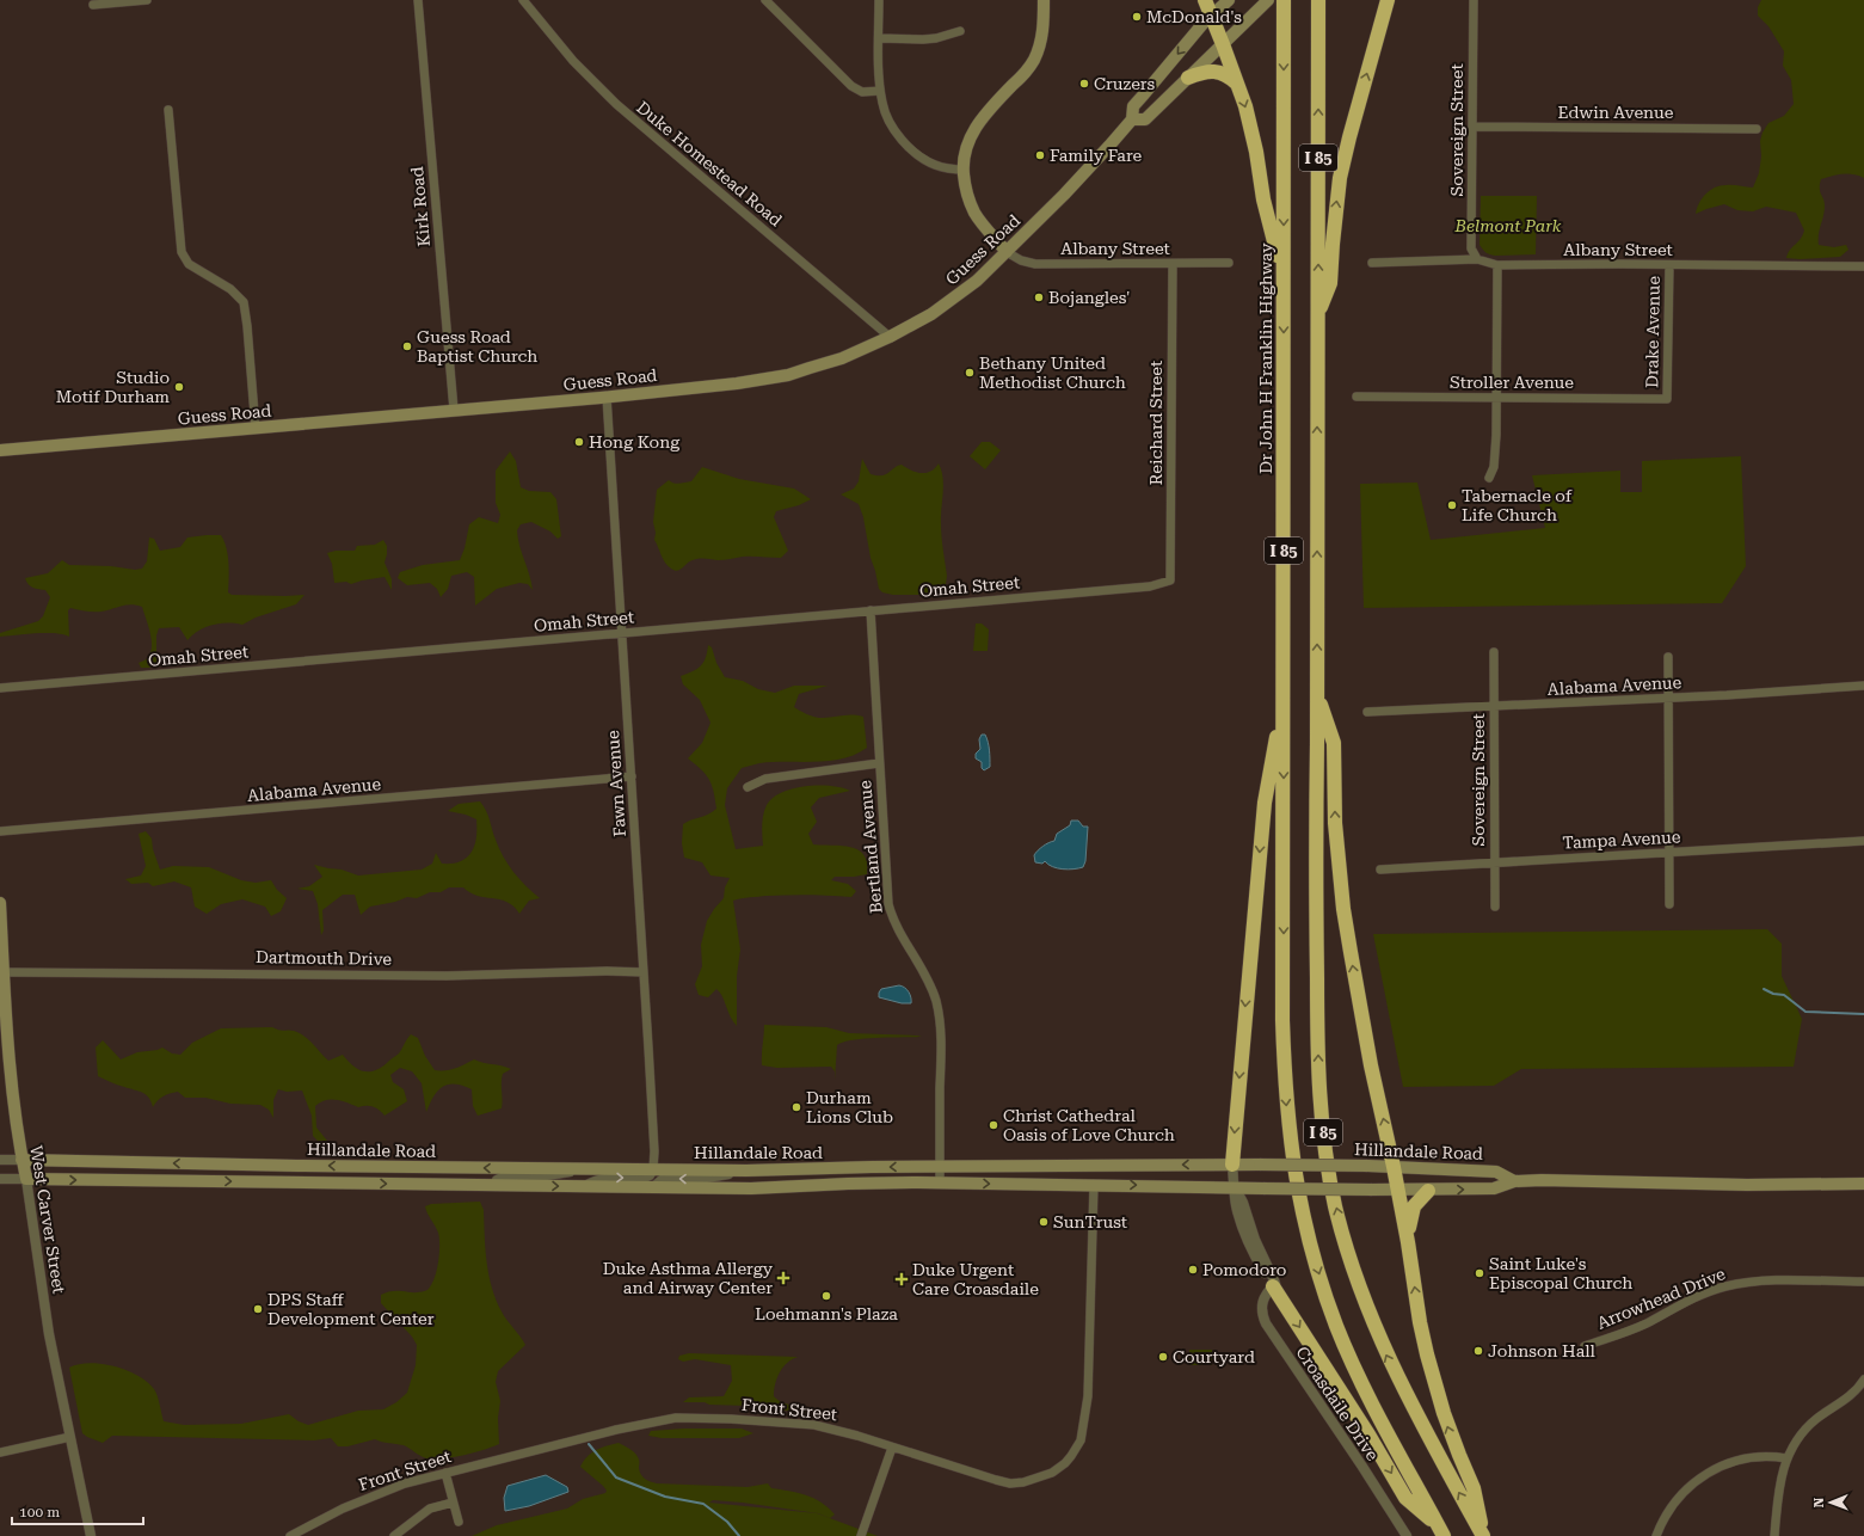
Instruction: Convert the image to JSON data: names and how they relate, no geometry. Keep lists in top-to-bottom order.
{
  "streets": {
    "highway": ["I 85", "Dr John H Franklin Highway"],
    "main road": ["Guess Road", "Hillandale Road", "West Carver Street"],
    "street": [
      "Edwin Avenue",
      "Sovereign Street",
      "Duke Homestead Road",
      "Kirk Road",
      "Albany Street",
      "Drake Avenue",
      "Stroller Avenue",
      "Reichard Street",
      "Omah Street",
      "Alabama Avenue",
      "Fawn Avenue",
      "Tampa Avenue",
      "Bertland Avenue",
      "Dartmouth Drive",
      "Arrowhead Drive",
      "Croasdaile Drive",
      "Front Street"
    ]
  },
  "crossings": [
    ["Edwin Avenue", "Sovereign Street"],
    ["Sovereign Street", "Albany Street"],
    ["Sovereign Street", "Alabama Avenue"],
    ["Sovereign Street", "Tampa Avenue"],
    ["I 85", "Dr John H Franklin Highway"],
    ["Duke Homestead Road", "Guess Road"],
    ["Kirk Road", "Guess Road"],
    ["Albany Street", "Guess Road"],
    ["Albany Street", "Drake Avenue"],
    ["Albany Street", "Reichard Street"],
    ["Guess Road", "Fawn Avenue"],
    ["Drake Avenue", "Stroller Avenue"],
    ["Reichard Street", "Omah Street"],
    ["Omah Street", "Fawn Avenue"],
    ["Omah Street", "Bertland Avenue"],
    ["Alabama Avenue", "Fawn Avenue"],
    ["Fawn Avenue", "Dartmouth Drive"],
    ["Fawn Avenue", "Hillandale Road"],
    ["Bertland Avenue", "Hillandale Road"],
    ["Dartmouth Drive", "West Carver Street"],
    ["Hillandale Road", "West Carver Street"],
    ["Hillandale Road", "Front Street"]
  ],
  "parks": ["Belmont Park"],
  "places": {
    "other": [
      "McDonald's",
      "Cruzers",
      "Family Fare",
      "Bojangles'",
      "Guess Road Baptist Church",
      "Bethany United Methodist Church",
      "Studio Motif Durham",
      "Hong Kong",
      "Tabernacle of Life Church",
      "Durham Lions Club",
      "Christ Cathedral Oasis of Love Church",
      "SunTrust",
      "Pomodoro",
      "Saint Luke's Episcopal Church",
      "Loehmann's Plaza",
      "DPS Staff Development Center",
      "Johnson Hall",
      "Courtyard"
    ],
    "health": ["Duke Asthma Allergy and Airway Center", "Duke Urgent Care Croasdaile"]
  },
  "scale_bar": "100 m",
  "north": "left"
}
